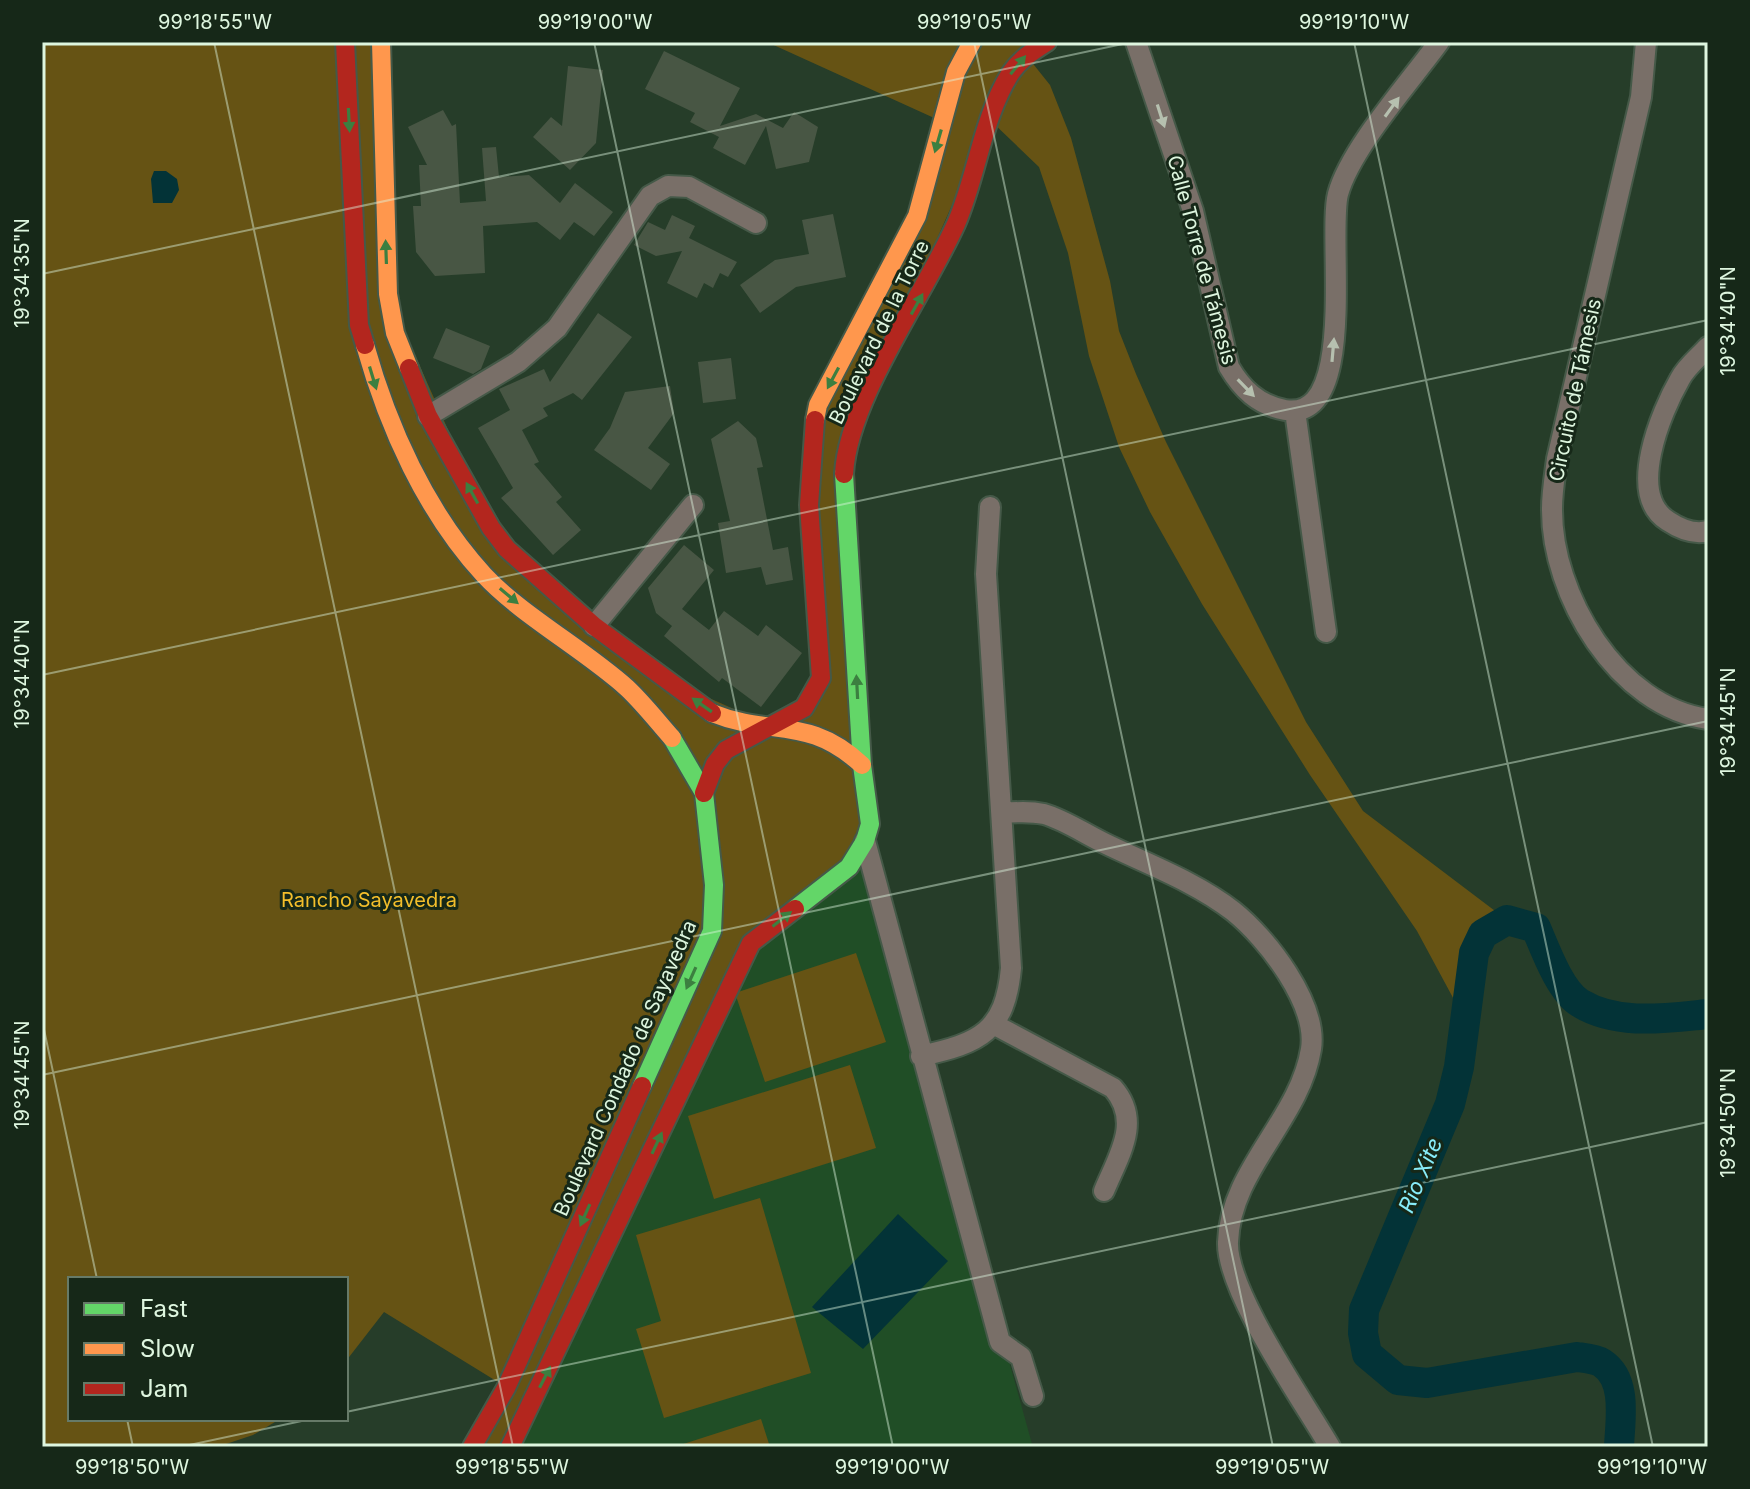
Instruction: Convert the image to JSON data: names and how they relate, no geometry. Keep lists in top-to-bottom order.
{
  "streets": {
    "street": [
      "Calle Torre de Támesis",
      "Boulevard de la Torre",
      "Circuito de Támesis",
      "Boulevard Condado de Sayavedra"
    ]
  },
  "crossings": [
    ["Boulevard de la Torre", "Boulevard Condado de Sayavedra"]
  ],
  "one_way": ["Calle Torre de Támesis", "Boulevard Condado de Sayavedra"],
  "water": ["Rio Xite"],
  "parks": ["Rancho Sayavedra"],
  "legend": ["Fast", "Slow", "Jam"],
  "coordinates": [
    "99°18'55\"W",
    "99°19'00\"W",
    "99°19'05\"W",
    "99°19'10\"W",
    "19°34'35\"N",
    "19°34'40\"N",
    "19°34'45\"N",
    "19°34'50\"N",
    "99°18'50\"W"
  ]
}
